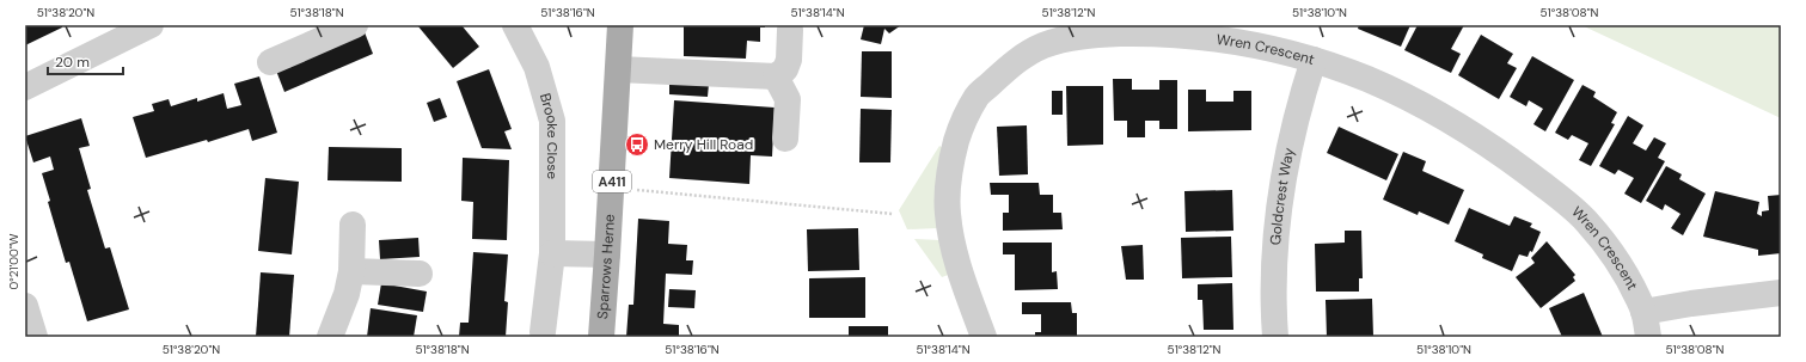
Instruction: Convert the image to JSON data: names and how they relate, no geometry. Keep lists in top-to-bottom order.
{
  "streets": {
    "main road": ["A411", "Sparrows Herne"],
    "street": ["Wren Crescent", "Brooke Close", "Goldcrest Way"]
  },
  "crossings": [
    ["Wren Crescent", "Goldcrest Way"]
  ],
  "places": {
    "bus stop": ["Merry Hill Road"]
  },
  "scale_bar": "20 m",
  "coordinates": [
    "51°38'20\"N",
    "51°38'18\"N",
    "51°38'16\"N",
    "51°38'14\"N",
    "51°38'12\"N",
    "51°38'10\"N",
    "51°38'08\"N",
    "0°21'00\"W"
  ]
}
